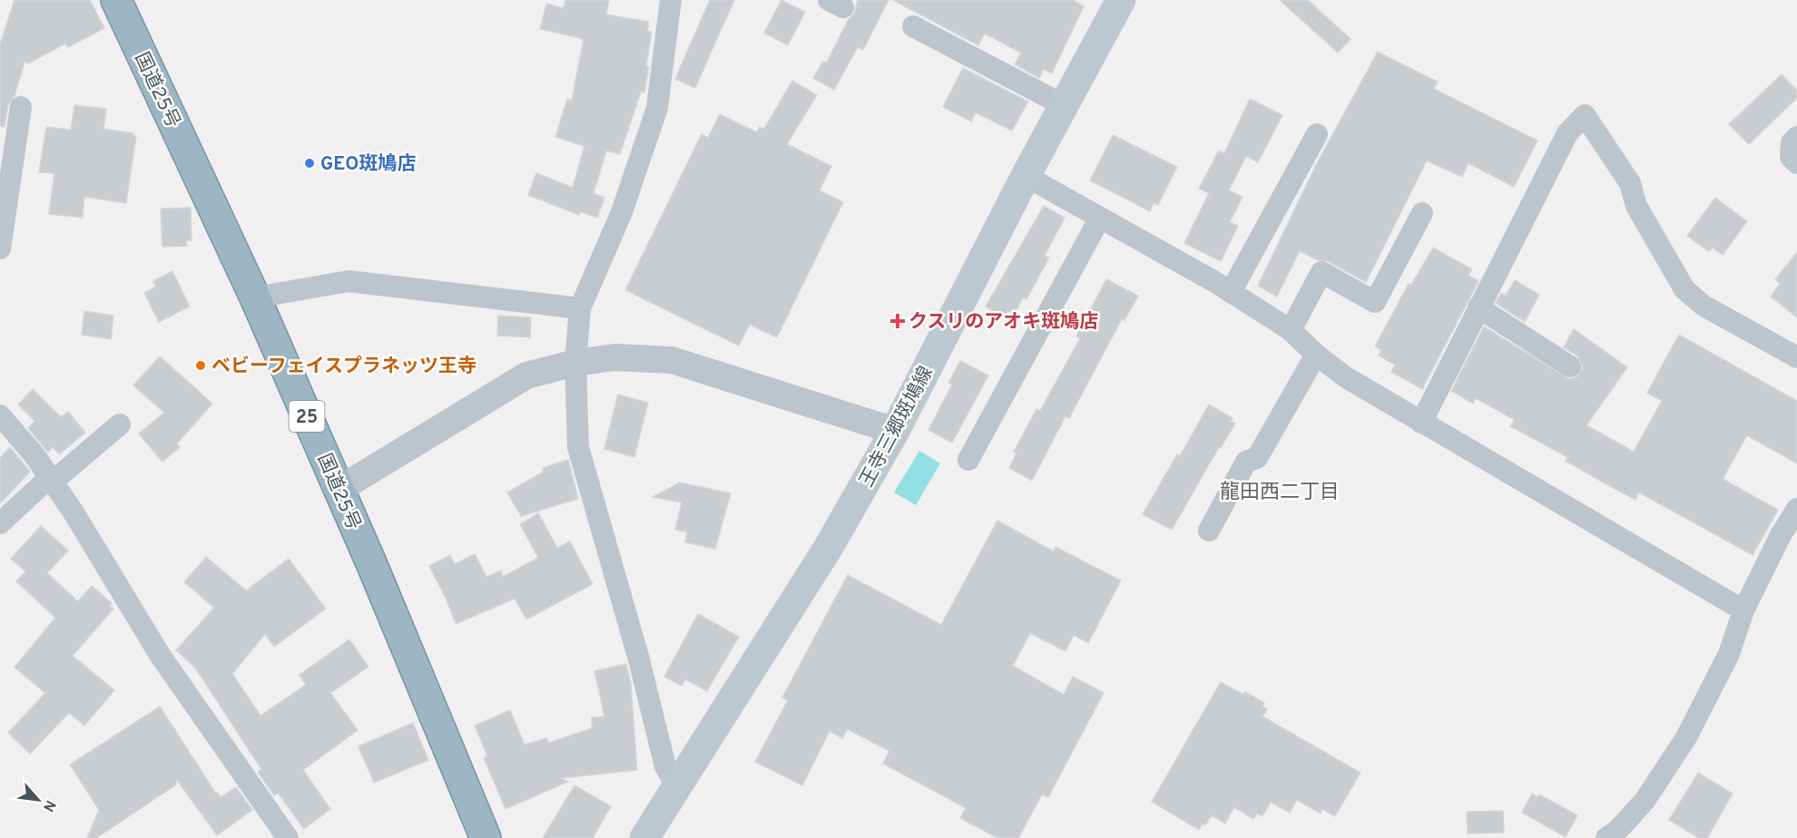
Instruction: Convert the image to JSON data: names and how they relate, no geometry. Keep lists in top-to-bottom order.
{
  "streets": {
    "highway": ["国道25号", "25"],
    "main road": ["王寺三郷斑鳩線"]
  },
  "districts": ["龍田西二丁目"],
  "places": {
    "other": ["GEO斑鳩店", "ベビーフェイスプラネッツ王寺"],
    "health": ["クスリのアオキ斑鳩店"]
  },
  "north": "bottom right"
}
